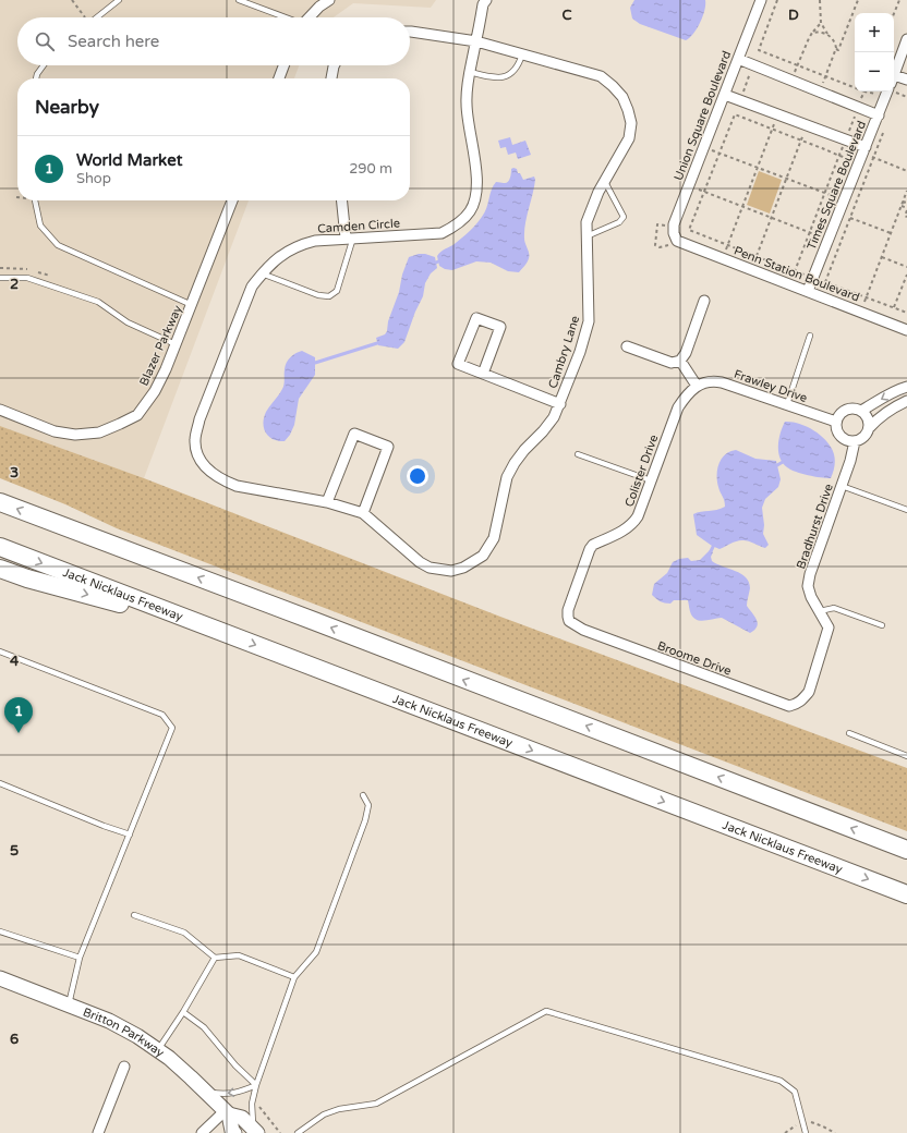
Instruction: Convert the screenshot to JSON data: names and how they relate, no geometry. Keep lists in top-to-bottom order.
{
  "streets": {
    "highway": ["Jack Nicklaus Freeway"],
    "main road": ["Britton Parkway"],
    "street": [
      "Union Square Boulevard",
      "Times Square Boulevard",
      "Camden Circle",
      "Penn Station Boulevard",
      "Blazer Parkway",
      "Cambry Lane",
      "Frawley Drive",
      "Colister Drive",
      "Bradhurst Drive",
      "Broome Drive"
    ]
  },
  "crossings": [
    ["Union Square Boulevard", "Penn Station Boulevard"],
    ["Times Square Boulevard", "Penn Station Boulevard"],
    ["Camden Circle", "Cambry Lane"],
    ["Frawley Drive", "Colister Drive"],
    ["Frawley Drive", "Bradhurst Drive"],
    ["Colister Drive", "Broome Drive"],
    ["Bradhurst Drive", "Broome Drive"]
  ],
  "page": {
    "map_buttons": ["+", "−"],
    "search": "Search here",
    "heading": "Nearby",
    "list": [
      {
        "mark": "1",
        "name": "World Market",
        "note": "Shop",
        "value": "290 m"
      }
    ],
    "pins": "1"
  },
  "grid": {
    "columns": ["C", "D"],
    "rows": [
      "2",
      "3",
      "4",
      "5",
      "6"
    ]
  }
}
